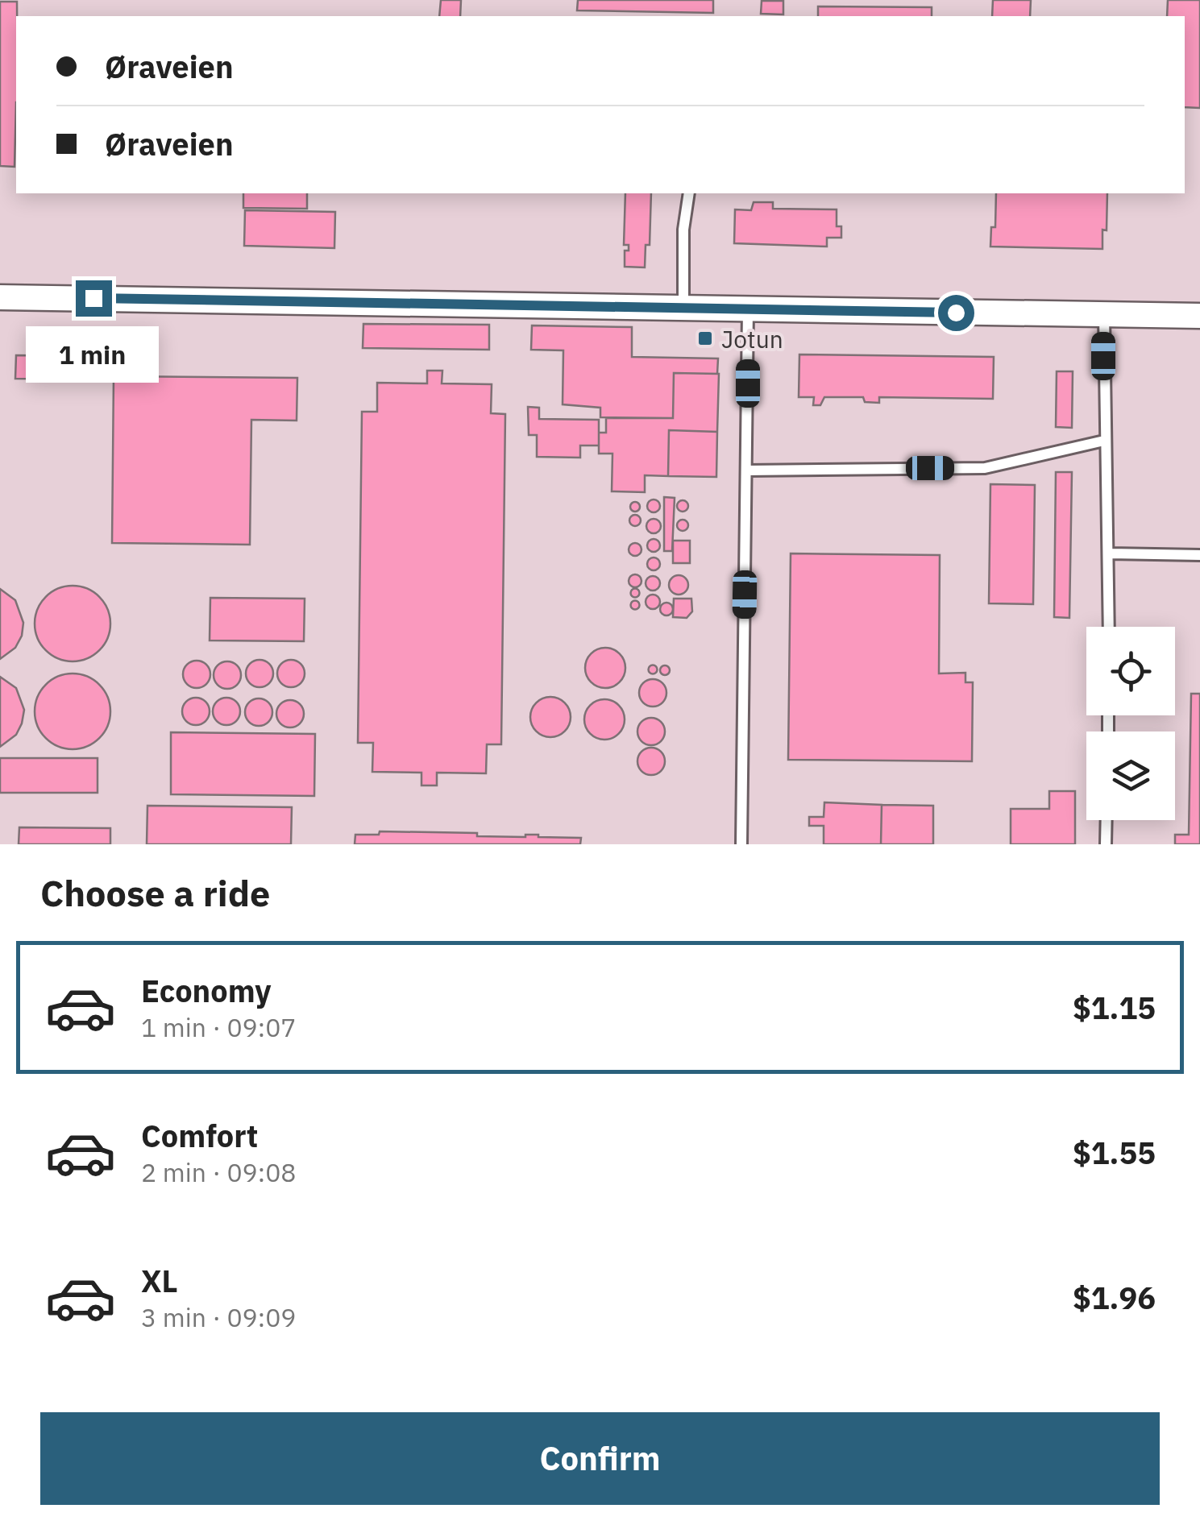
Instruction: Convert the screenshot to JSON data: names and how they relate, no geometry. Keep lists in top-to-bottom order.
{
  "places": {
    "transit": ["Jotun"]
  },
  "page": {
    "banner": ["Øraveien", "Øraveien"],
    "bubble": "1 min",
    "heading": "Choose a ride",
    "list": [
      {
        "name": "Economy",
        "note": "1 min · 09:07",
        "value": "$1.15"
      },
      {
        "name": "Comfort",
        "note": "2 min · 09:08",
        "value": "$1.55"
      },
      {
        "name": "XL",
        "note": "3 min · 09:09",
        "value": "$1.96"
      }
    ],
    "buttons": "Confirm"
  }
}
